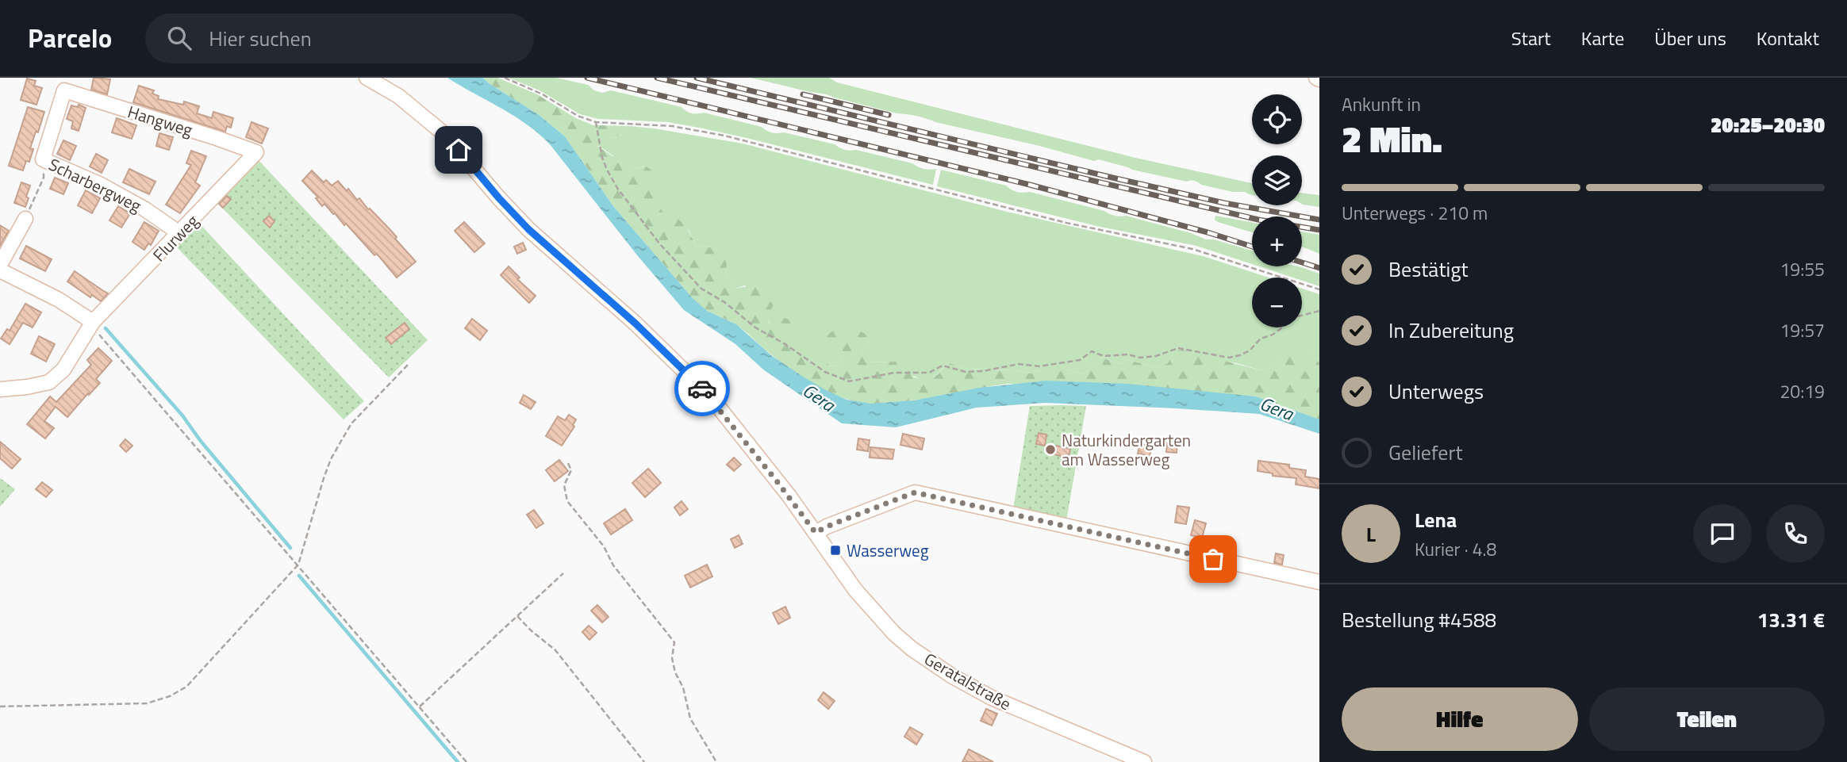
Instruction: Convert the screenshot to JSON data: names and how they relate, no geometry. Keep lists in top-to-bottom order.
{
  "streets": {
    "street": [
      "Hangweg",
      "Scharbergweg",
      "Flurweg",
      "Geratalstraße"
    ]
  },
  "crossings": [
    ["Hangweg", "Scharbergweg"],
    ["Hangweg", "Flurweg"],
    ["Scharbergweg", "Flurweg"]
  ],
  "water": ["Gera"],
  "places": {
    "other": ["Naturkindergarten am Wasserweg"],
    "transit": ["Wasserweg"]
  },
  "page": {
    "header": "Parcelo",
    "search": "Hier suchen",
    "nav": [
      "Start",
      "Karte",
      "Über uns",
      "Kontakt"
    ],
    "heading": ["2 Min.", "Ankunft in", "20:25–20:30"],
    "panel": [
      "Lena",
      "Kurier · 4.8",
      "Bestellung #4588",
      "13.31 €"
    ],
    "map_buttons": ["+", "−"],
    "bar": "Unterwegs · 210 m",
    "list": [
      ["Bestätigt", "19:55"],
      ["In Zubereitung", "19:57"],
      ["Unterwegs", "20:19"],
      "Geliefert"
    ],
    "round": "L",
    "buttons": ["Hilfe", "Teilen"]
  }
}
